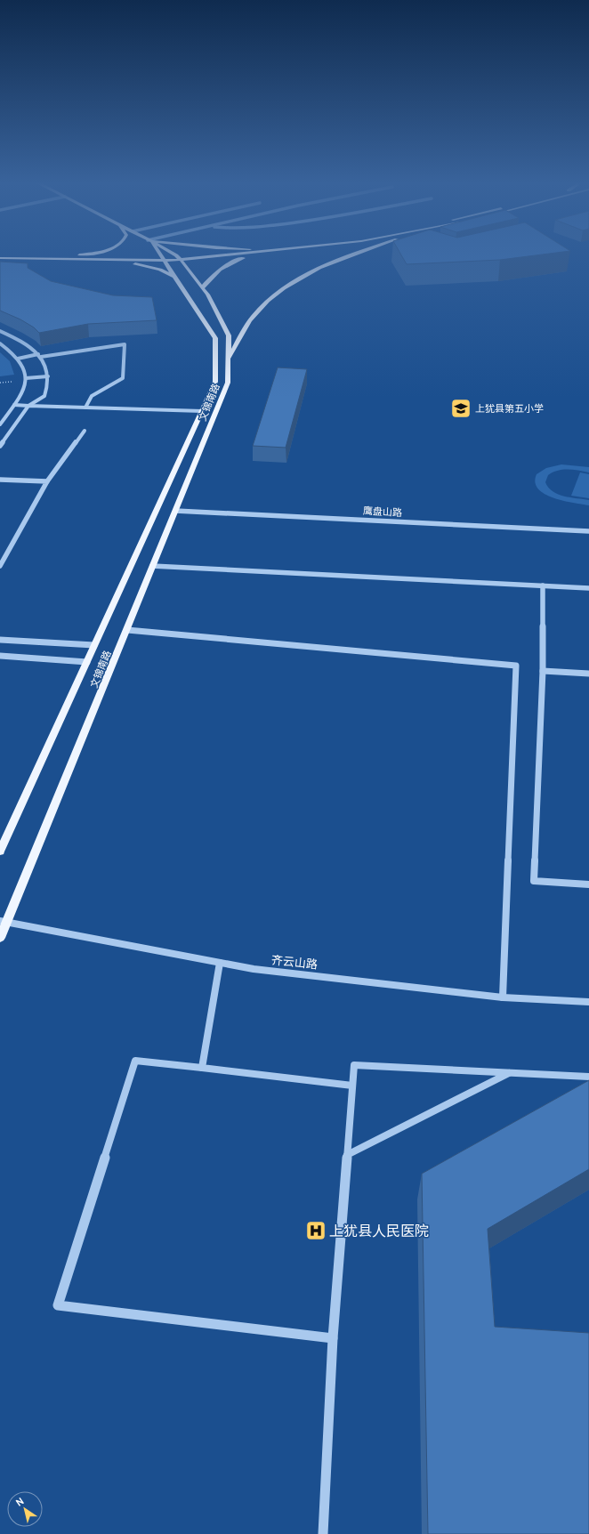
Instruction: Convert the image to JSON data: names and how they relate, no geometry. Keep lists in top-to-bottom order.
{
  "streets": {
    "main road": ["文锦南路"],
    "street": ["鹰盘山路", "齐云山路"]
  },
  "crossings": [
    ["文锦南路", "鹰盘山路"],
    ["文锦南路", "齐云山路"]
  ],
  "places": {
    "school or university": ["上犹县第五小学"],
    "hospital": ["上犹县人民医院"]
  },
  "north": "top left"
}
